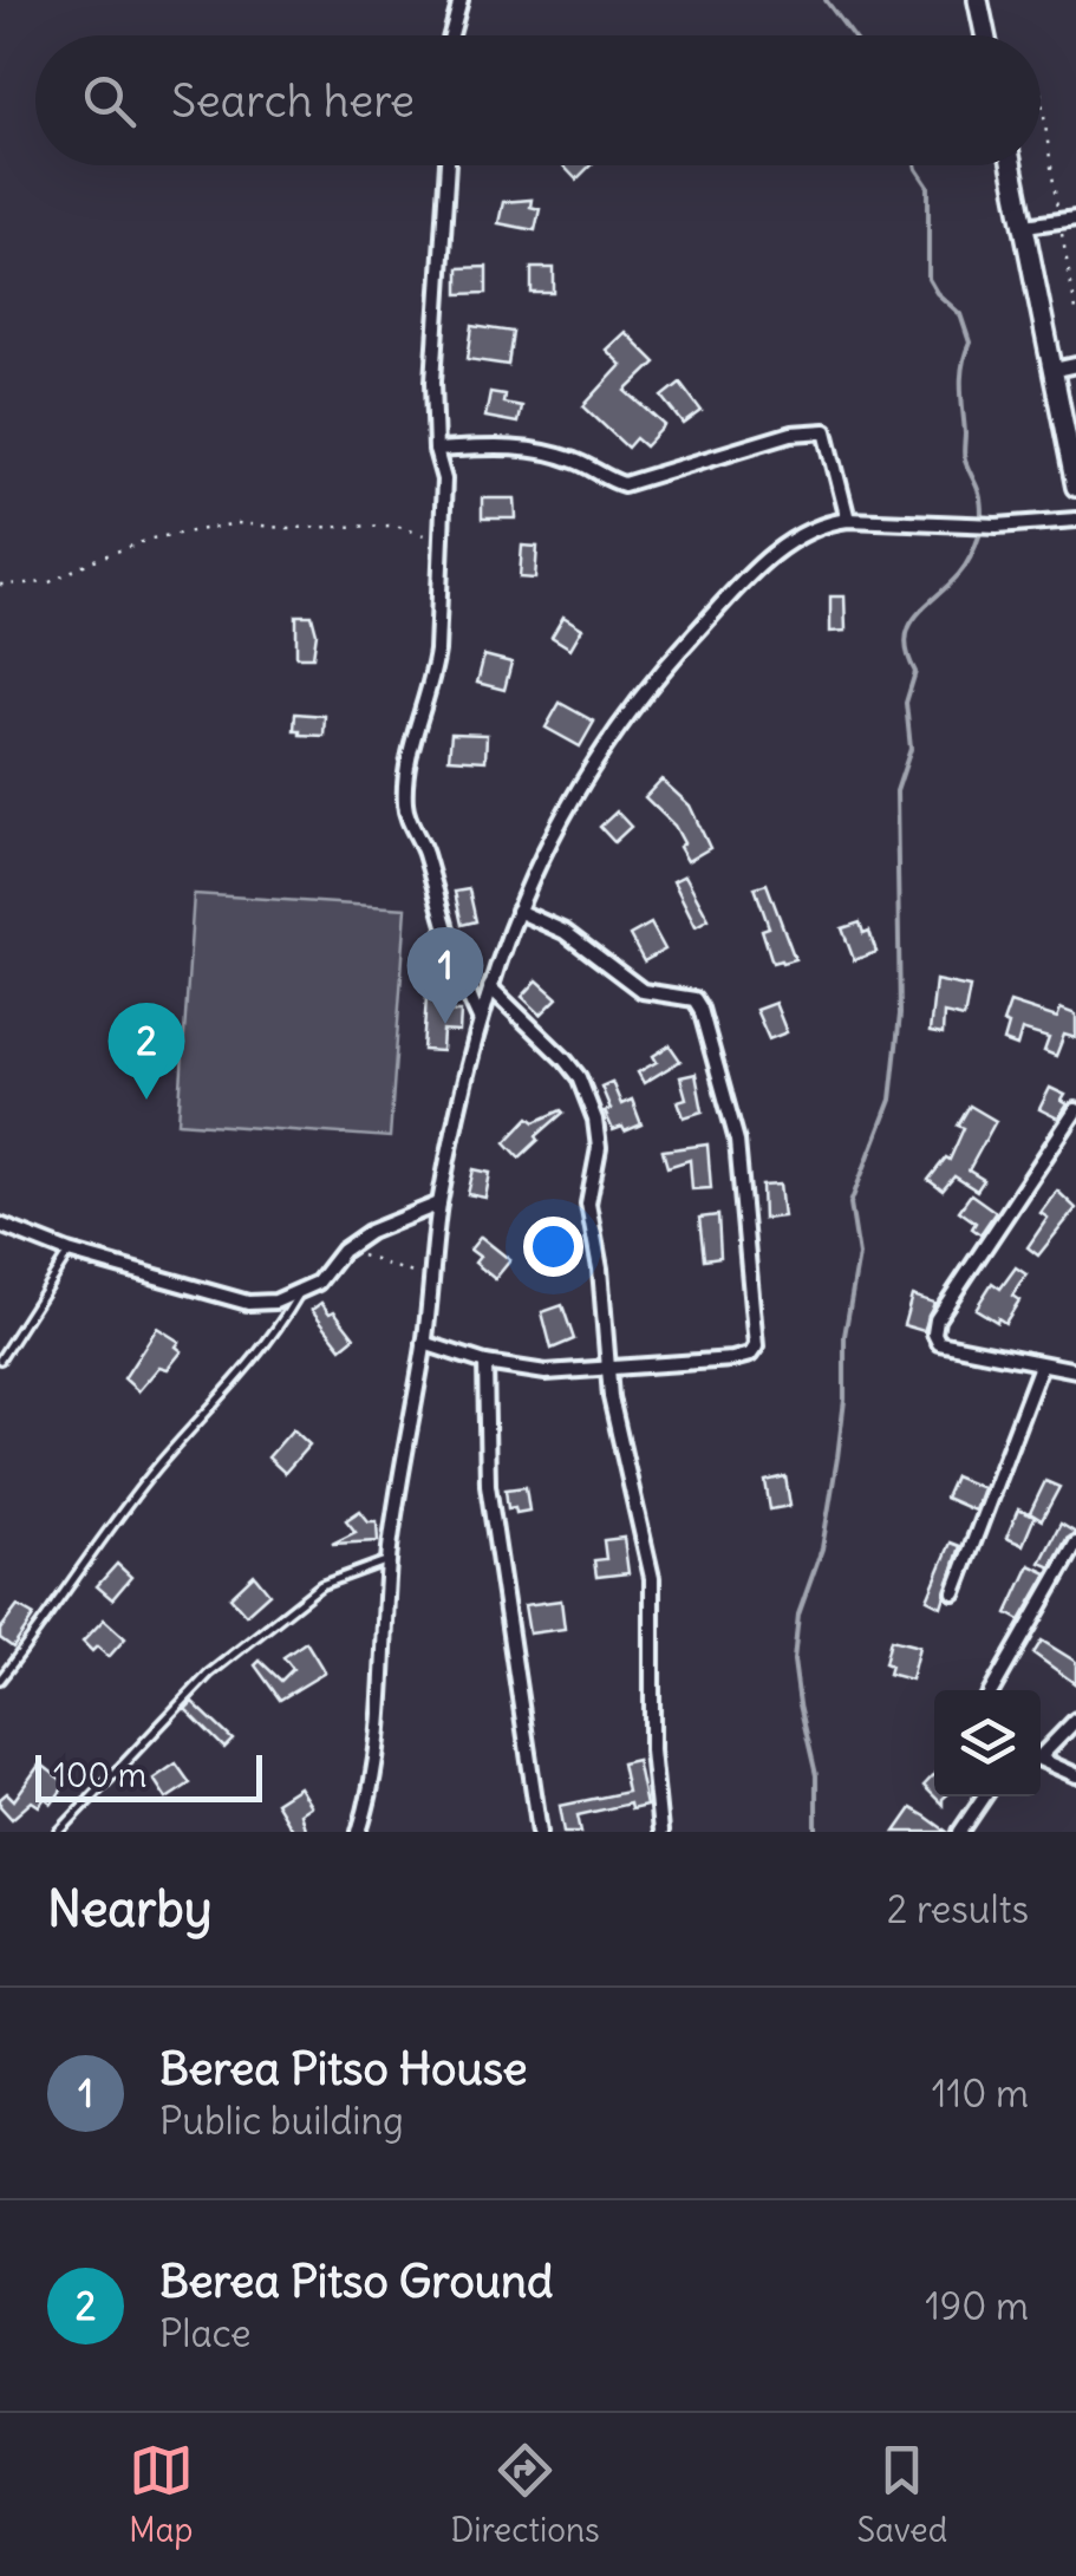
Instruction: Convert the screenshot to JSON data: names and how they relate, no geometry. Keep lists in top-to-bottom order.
{
  "scale_bar": "100 m",
  "page": {
    "search": "Search here",
    "pins": ["1", "2"],
    "scale": "100 m",
    "heading": ["Nearby", "2 results"],
    "list": [
      {
        "mark": "1",
        "name": "Berea Pitso House",
        "note": "Public building",
        "value": "110 m"
      },
      {
        "mark": "2",
        "name": "Berea Pitso Ground",
        "note": "Place",
        "value": "190 m"
      }
    ],
    "nav": ["Map", "Directions", "Saved"]
  }
}
